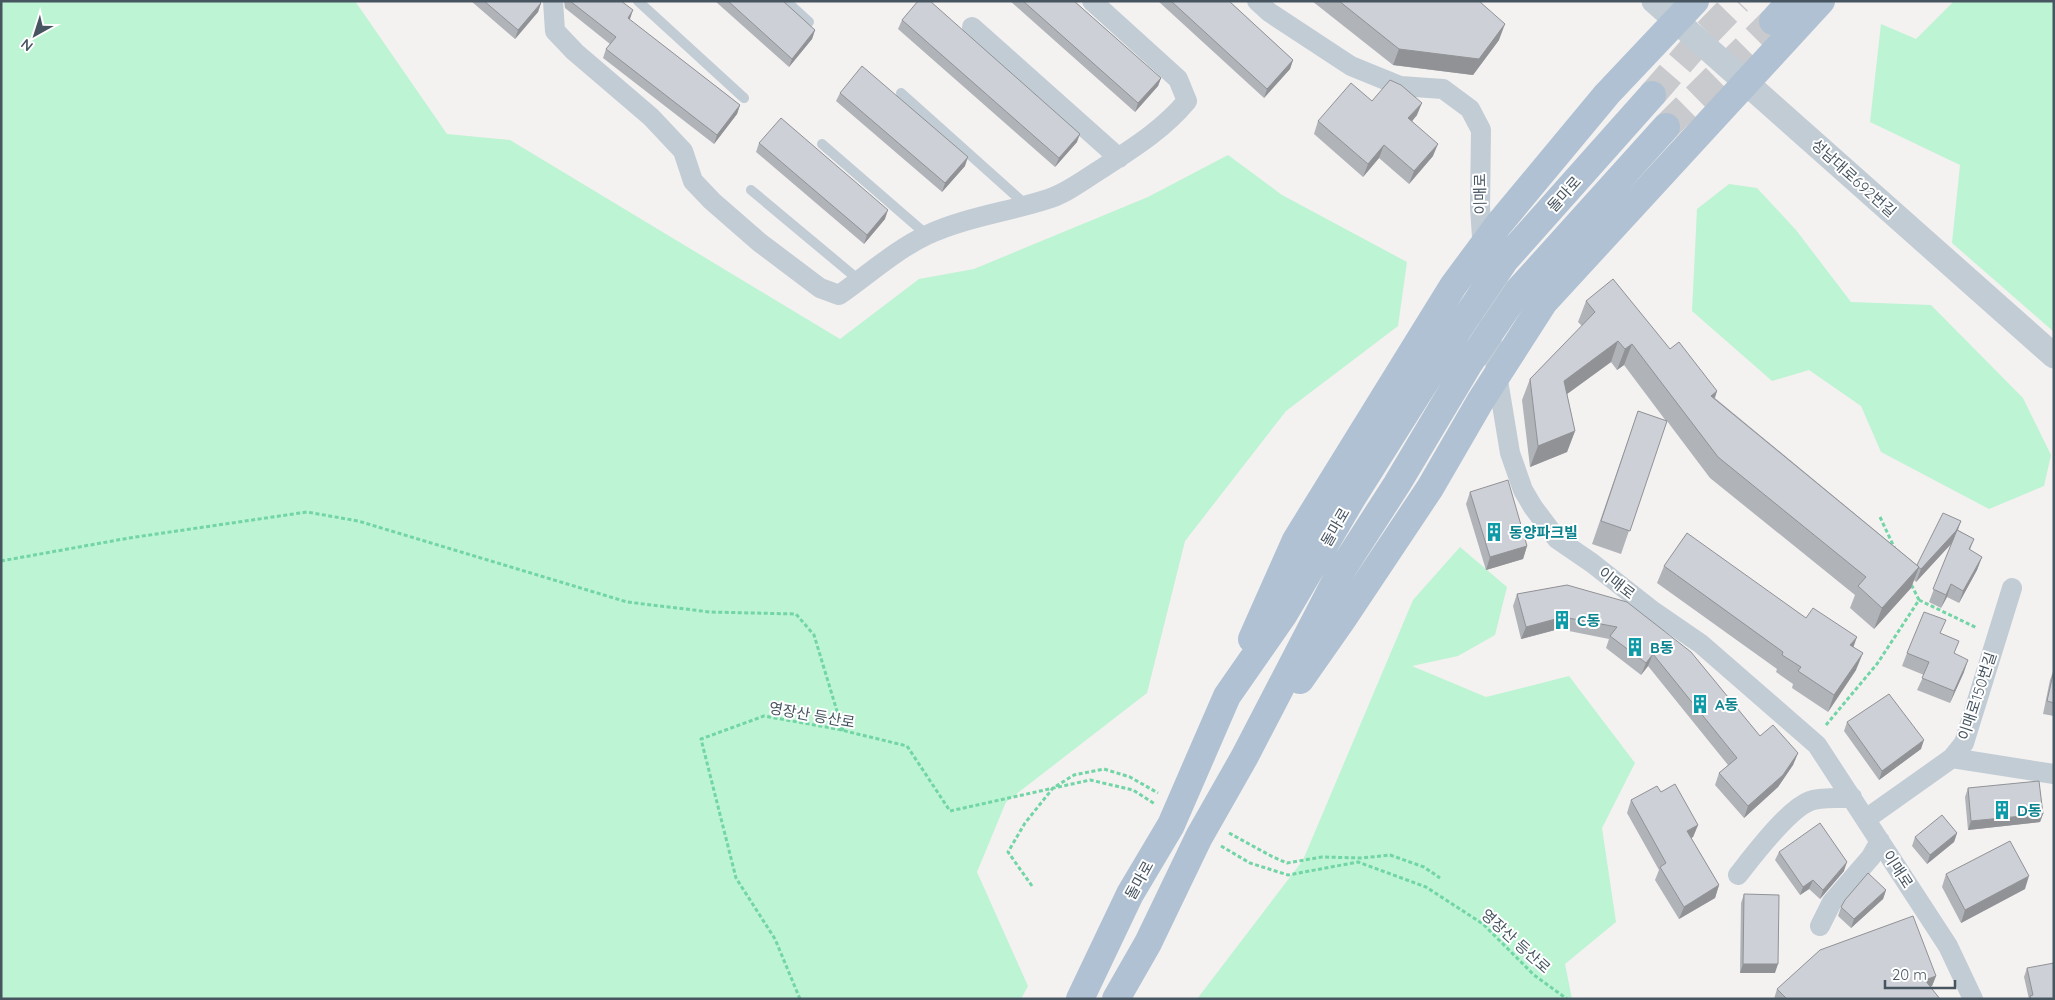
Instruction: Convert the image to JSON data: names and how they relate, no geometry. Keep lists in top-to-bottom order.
{
  "streets": {
    "main road": ["돌마로"],
    "street": ["성남대로692번길", "이매로", "이매로150번길"],
    "path": ["영장산 등산로"]
  },
  "crossings": [
    ["이매로", "이매로150번길"]
  ],
  "places": {
    "building": [
      "동양파크빌",
      "C동",
      "B동",
      "A동",
      "D동"
    ]
  },
  "scale_bar": "20 m",
  "north": "bottom left"
}
